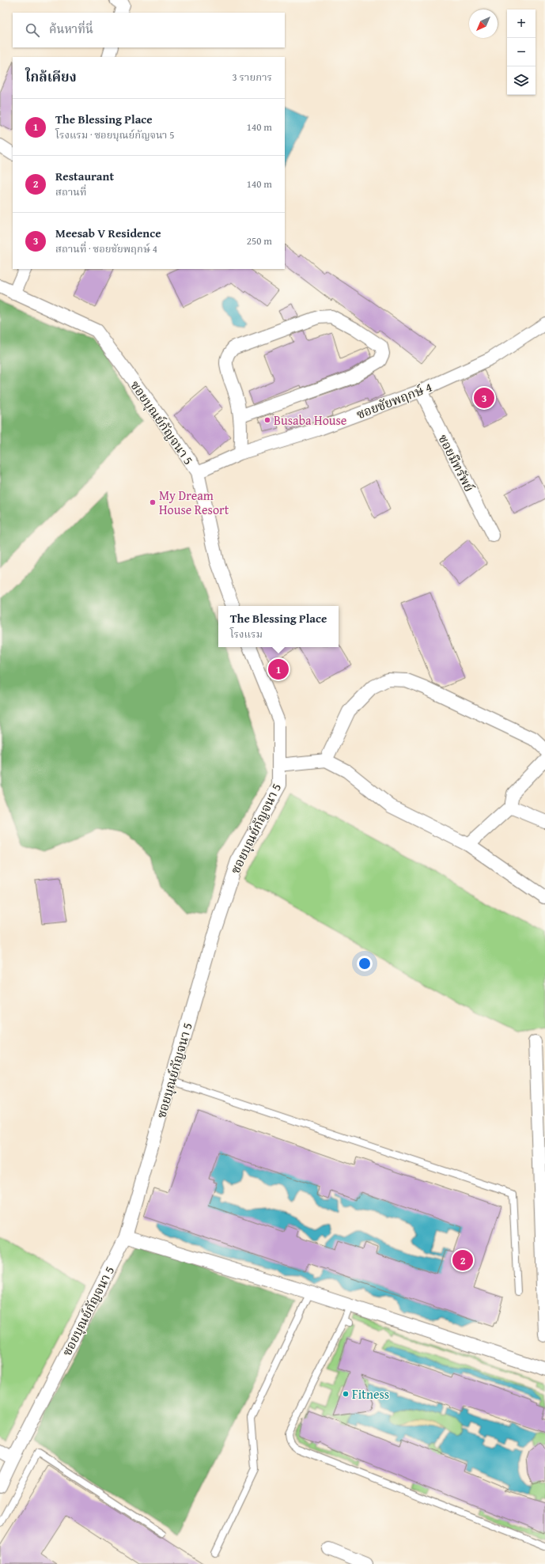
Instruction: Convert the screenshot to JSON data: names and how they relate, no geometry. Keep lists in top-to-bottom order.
{
  "streets": {
    "street": ["ซอยชัยพฤกษ์ 4", "ซอยบุณย์กัญจนา 5", "ซอยมีทรัพย์"]
  },
  "crossings": [
    ["ซอยชัยพฤกษ์ 4", "ซอยบุณย์กัญจนา 5"],
    ["ซอยชัยพฤกษ์ 4", "ซอยมีทรัพย์"]
  ],
  "places": ["Busaba House", "My Dream House Resort", "Fitness"],
  "north": "bottom left",
  "page": {
    "map_buttons": ["+", "−"],
    "search": "ค้นหาที่นี่",
    "heading": ["ใกล้เคียง", "3 รายการ"],
    "list": [
      {
        "mark": "1",
        "name": "The Blessing Place",
        "note": "โรงแรม · ซอยบุณย์กัญจนา 5",
        "value": "140 m"
      },
      {
        "mark": "2",
        "name": "Restaurant",
        "note": "สถานที่",
        "value": "140 m"
      },
      {
        "mark": "3",
        "name": "Meesab V Residence",
        "note": "สถานที่ · ซอยชัยพฤกษ์ 4",
        "value": "250 m"
      }
    ],
    "pins": ["3", "1", "2"],
    "popup": ["The Blessing Place", "โรงแรม"]
  }
}
